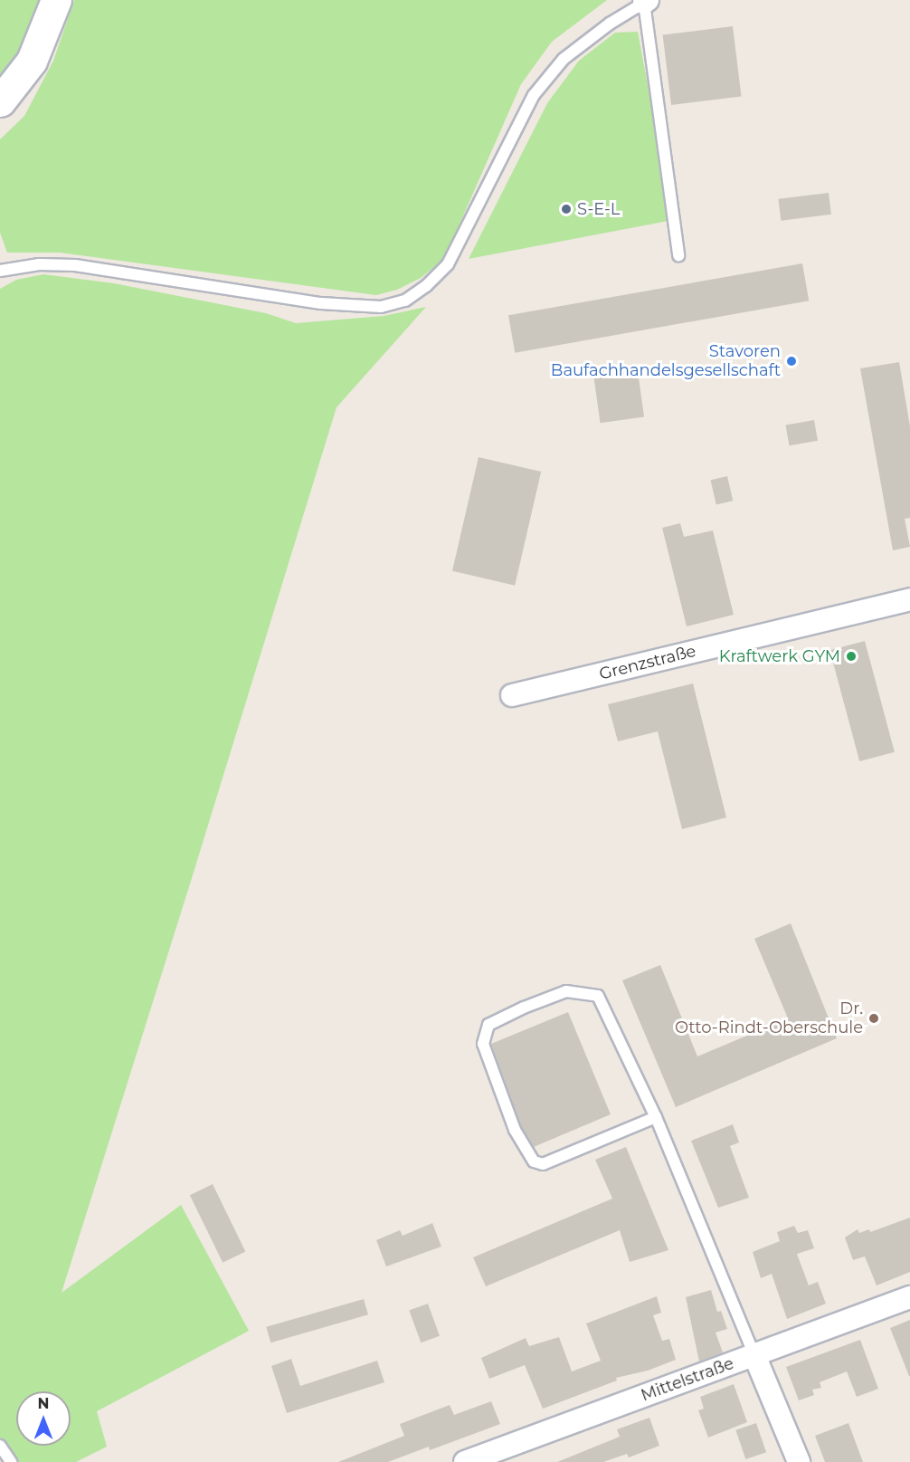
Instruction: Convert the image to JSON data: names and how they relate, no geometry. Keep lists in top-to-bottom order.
{
  "streets": {
    "street": ["Grenzstraße", "Mittelstraße"]
  },
  "places": [
    "S-E-L",
    "Stavoren Baufachhandelsgesellschaft",
    "Kraftwerk GYM",
    "Dr. Otto-Rindt-Oberschule"
  ],
  "north": "top"
}
